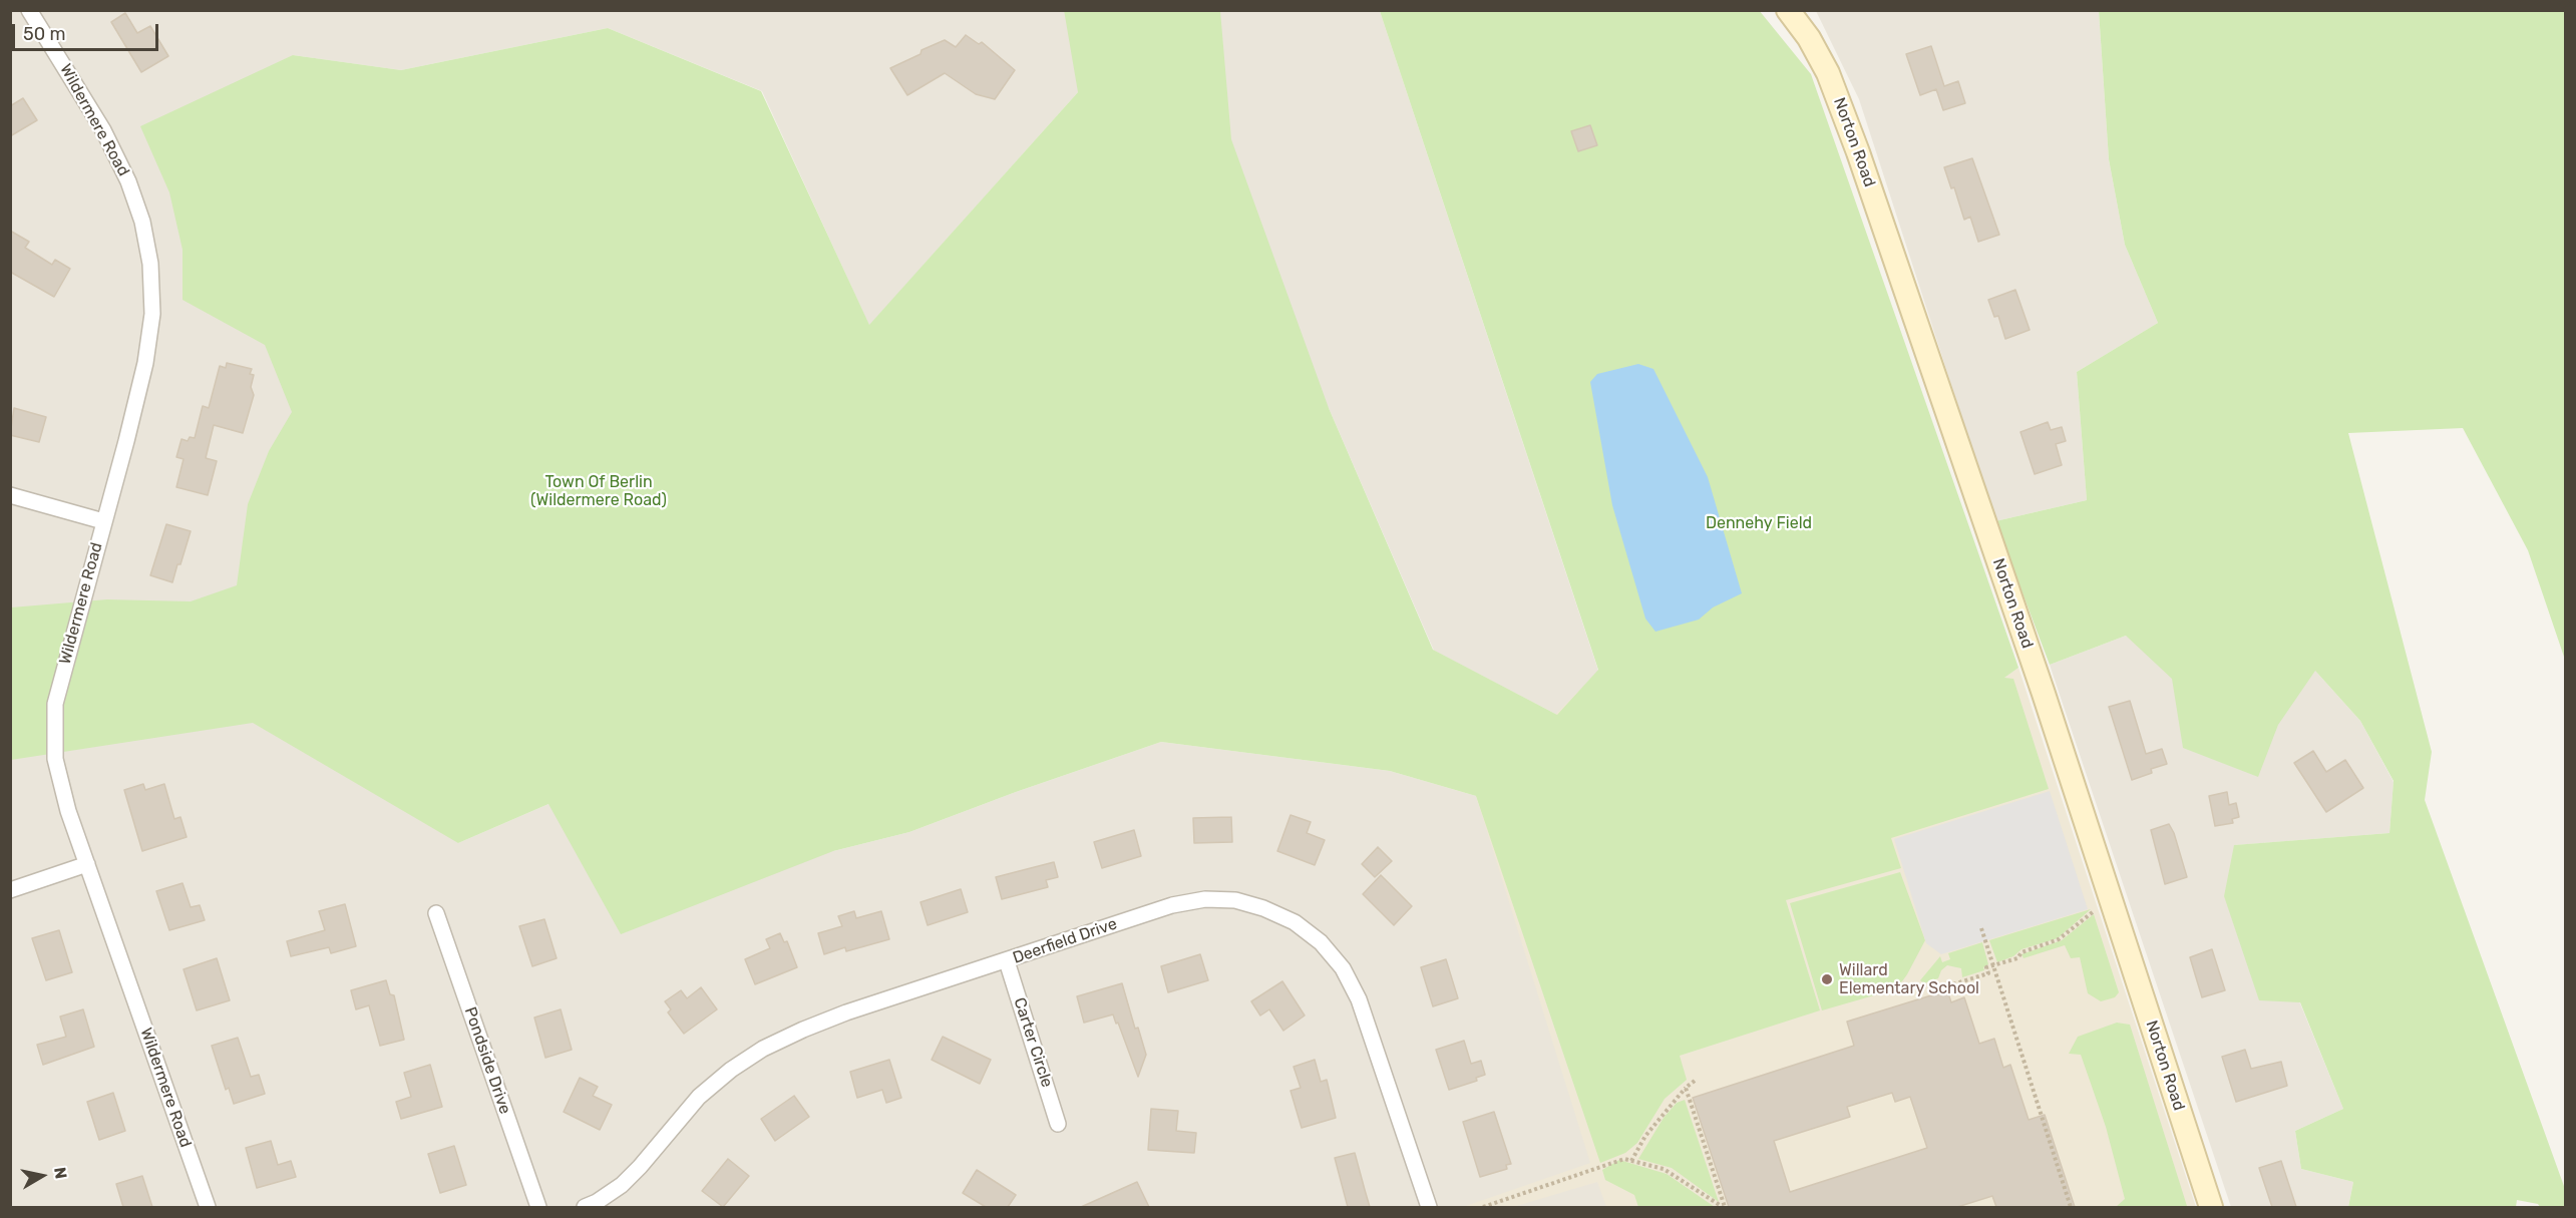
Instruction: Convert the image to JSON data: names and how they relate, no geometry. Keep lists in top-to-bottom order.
{
  "streets": {
    "main road": ["Norton Road"],
    "street": [
      "Wildermere Road",
      "Deerfield Drive",
      "Carter Circle",
      "Pondside Drive"
    ]
  },
  "crossings": [
    ["Deerfield Drive", "Carter Circle"]
  ],
  "parks": ["Town Of Berlin (Wildermere Road)", "Dennehy Field"],
  "places": ["Willard Elementary School"],
  "scale_bar": "50 m",
  "north": "right"
}
